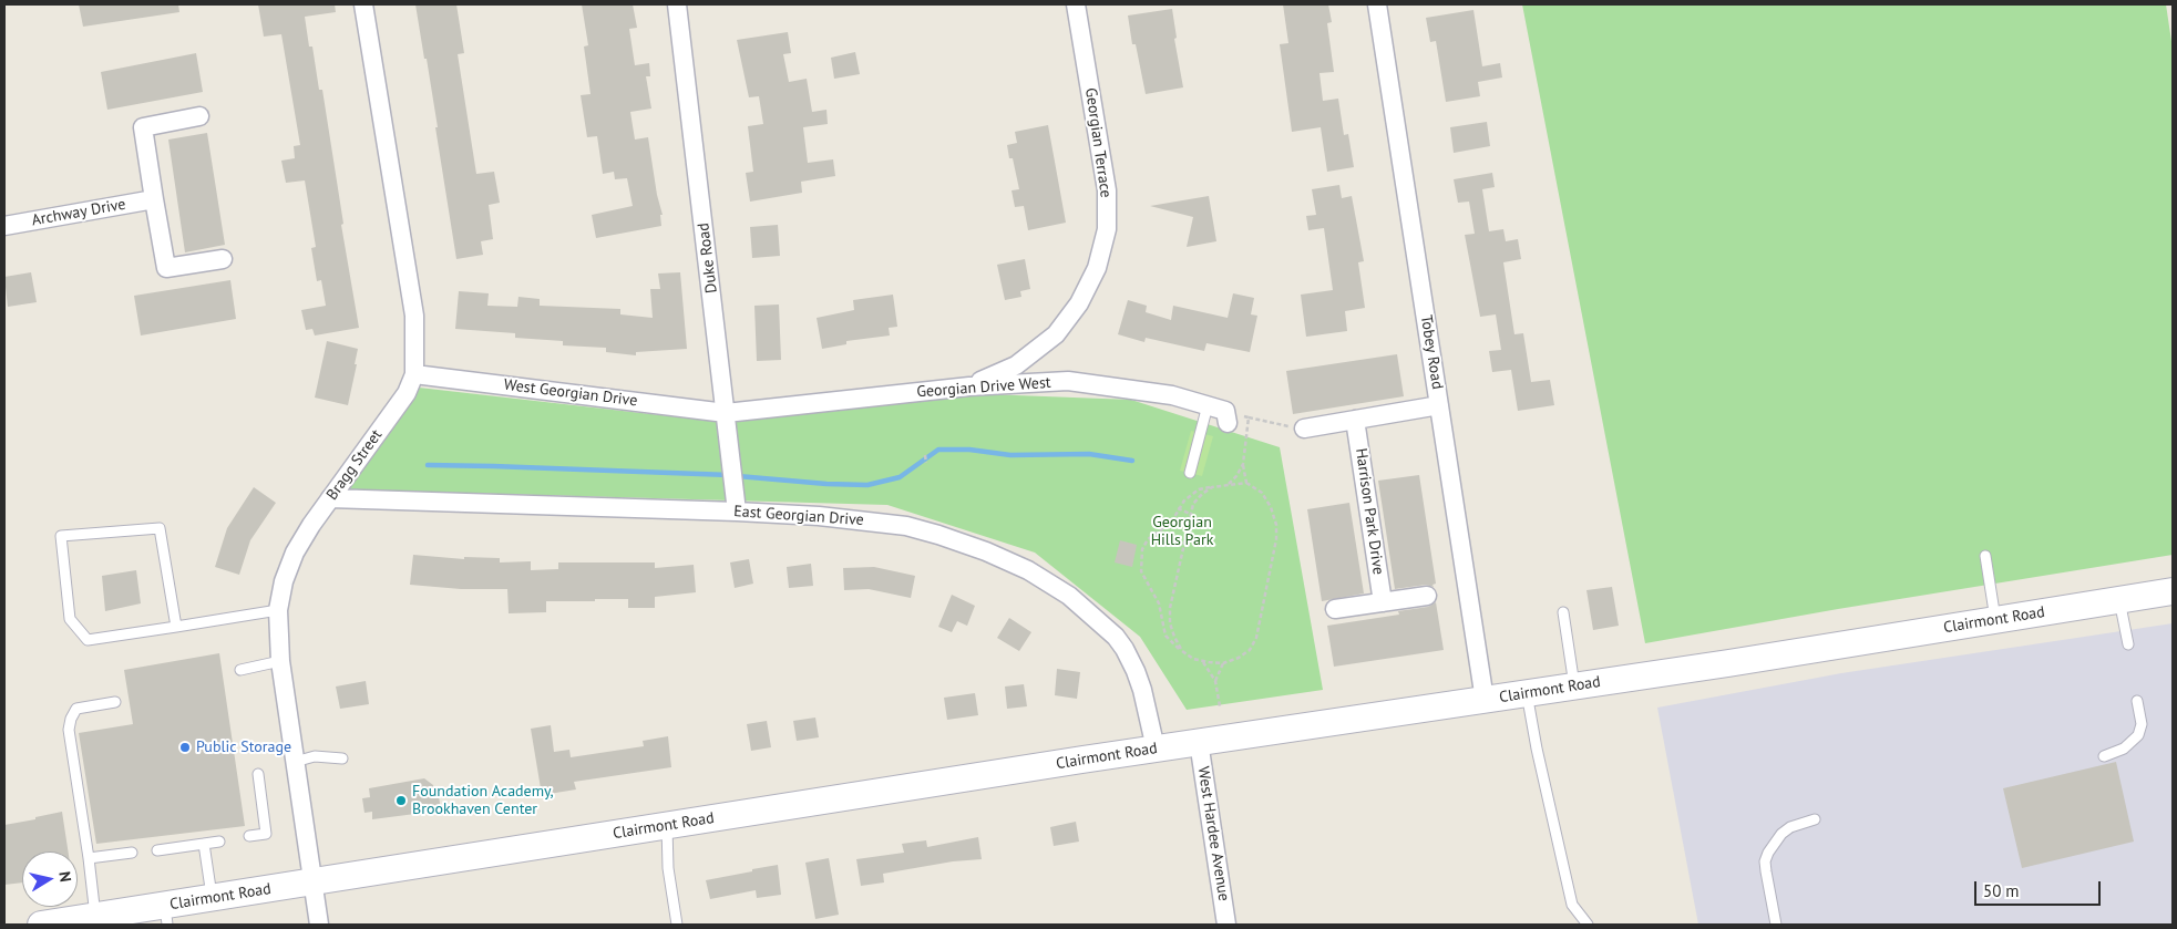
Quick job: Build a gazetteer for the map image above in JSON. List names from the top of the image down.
{
  "streets": {
    "main road": ["Clairmont Road"],
    "street": [
      "Georgian Terrace",
      "Archway Drive",
      "Duke Road",
      "Tobey Road",
      "Georgian Drive West",
      "West Georgian Drive",
      "Bragg Street",
      "Harrison Park Drive",
      "East Georgian Drive",
      "West Hardee Avenue"
    ]
  },
  "crossings": [
    ["Georgian Terrace", "Georgian Drive West"],
    ["Duke Road", "Georgian Drive West"],
    ["Duke Road", "West Georgian Drive"],
    ["Duke Road", "East Georgian Drive"],
    ["Tobey Road", "Clairmont Road"],
    ["Georgian Drive West", "West Georgian Drive"],
    ["West Georgian Drive", "Bragg Street"],
    ["Bragg Street", "East Georgian Drive"],
    ["Bragg Street", "Clairmont Road"],
    ["East Georgian Drive", "Clairmont Road"],
    ["Clairmont Road", "West Hardee Avenue"]
  ],
  "parks": ["Georgian Hills Park"],
  "places": ["Public Storage", "Foundation Academy, Brookhaven Center"],
  "scale_bar": "50 m",
  "north": "right"
}
